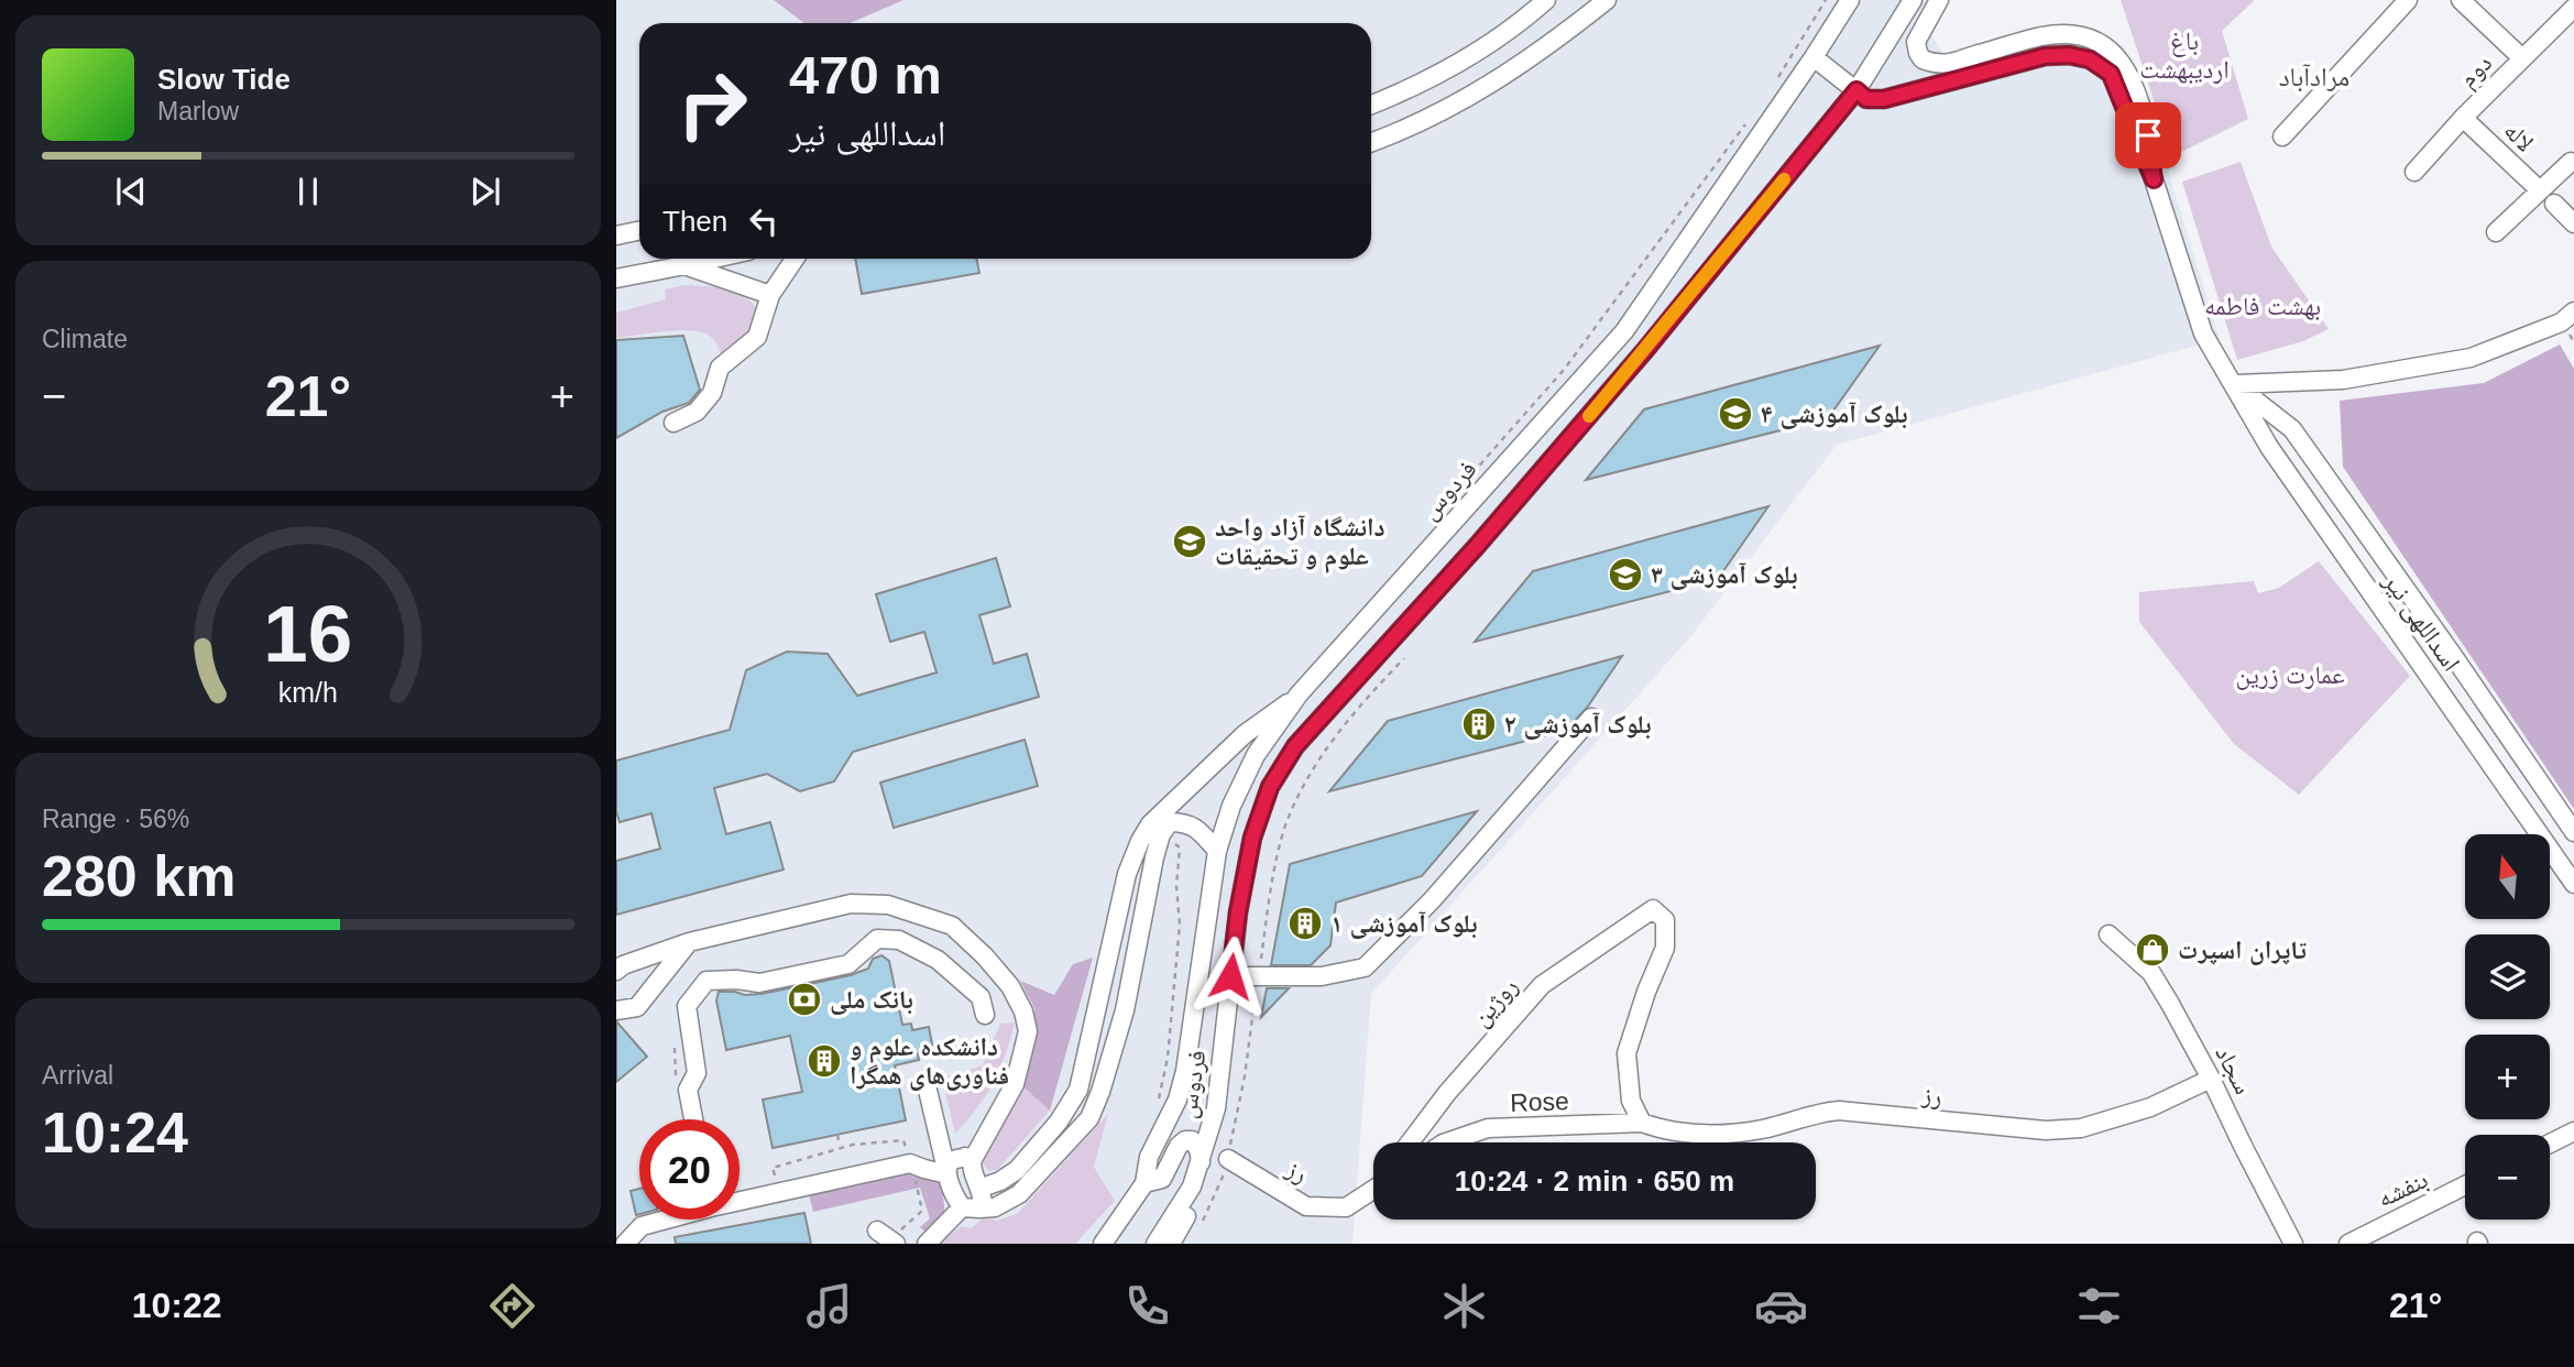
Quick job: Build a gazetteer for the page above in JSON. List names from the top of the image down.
{
  "streets": {
    "street": [
      "دوم",
      "لاله",
      "فردوس",
      "اسداللهی نیر",
      "روژین",
      "سجاد",
      "رز",
      "Rose",
      "بنفشه"
    ]
  },
  "crossings": [
    ["دوم", "لاله"],
    ["فردوس", "اسداللهی نیر"],
    ["روژین", "رز"],
    ["روژین", "Rose"],
    ["سجاد", "رز"],
    ["رز", "Rose"]
  ],
  "districts": ["مرادآباد"],
  "parks": ["باغ اردیبهشت", "بهشت فاطمه", "عمارت زرین"],
  "places": {
    "school or university": ["بلوک آموزشی ۴", "دانشگاه آزاد واحد علوم و تحقیقات", "بلوک آموزشی ۳"],
    "building": ["بلوک آموزشی ۲", "بلوک آموزشی ۱", "دانشکده علوم و فناوری‌های همگرا"],
    "shop": ["تاپران اسپرت"],
    "bank": ["بانک ملی"]
  },
  "north": "top",
  "page": {
    "turn": ["470 m", "اسداللهی نیر"],
    "song": ["Slow Tide", "Marlow"],
    "then": "Then",
    "tile": [
      "Climate",
      ["Range · 56%", "280 km"],
      ["Arrival", "10:24"]
    ],
    "heat": ["−", "21°", "+"],
    "map_buttons": ["+", "−"],
    "limit": "20",
    "trip": "10:24 · 2 min · 650 m",
    "tabs": ["10:22", "21°"],
    "gauge": ["16", "km/h"]
  }
}
